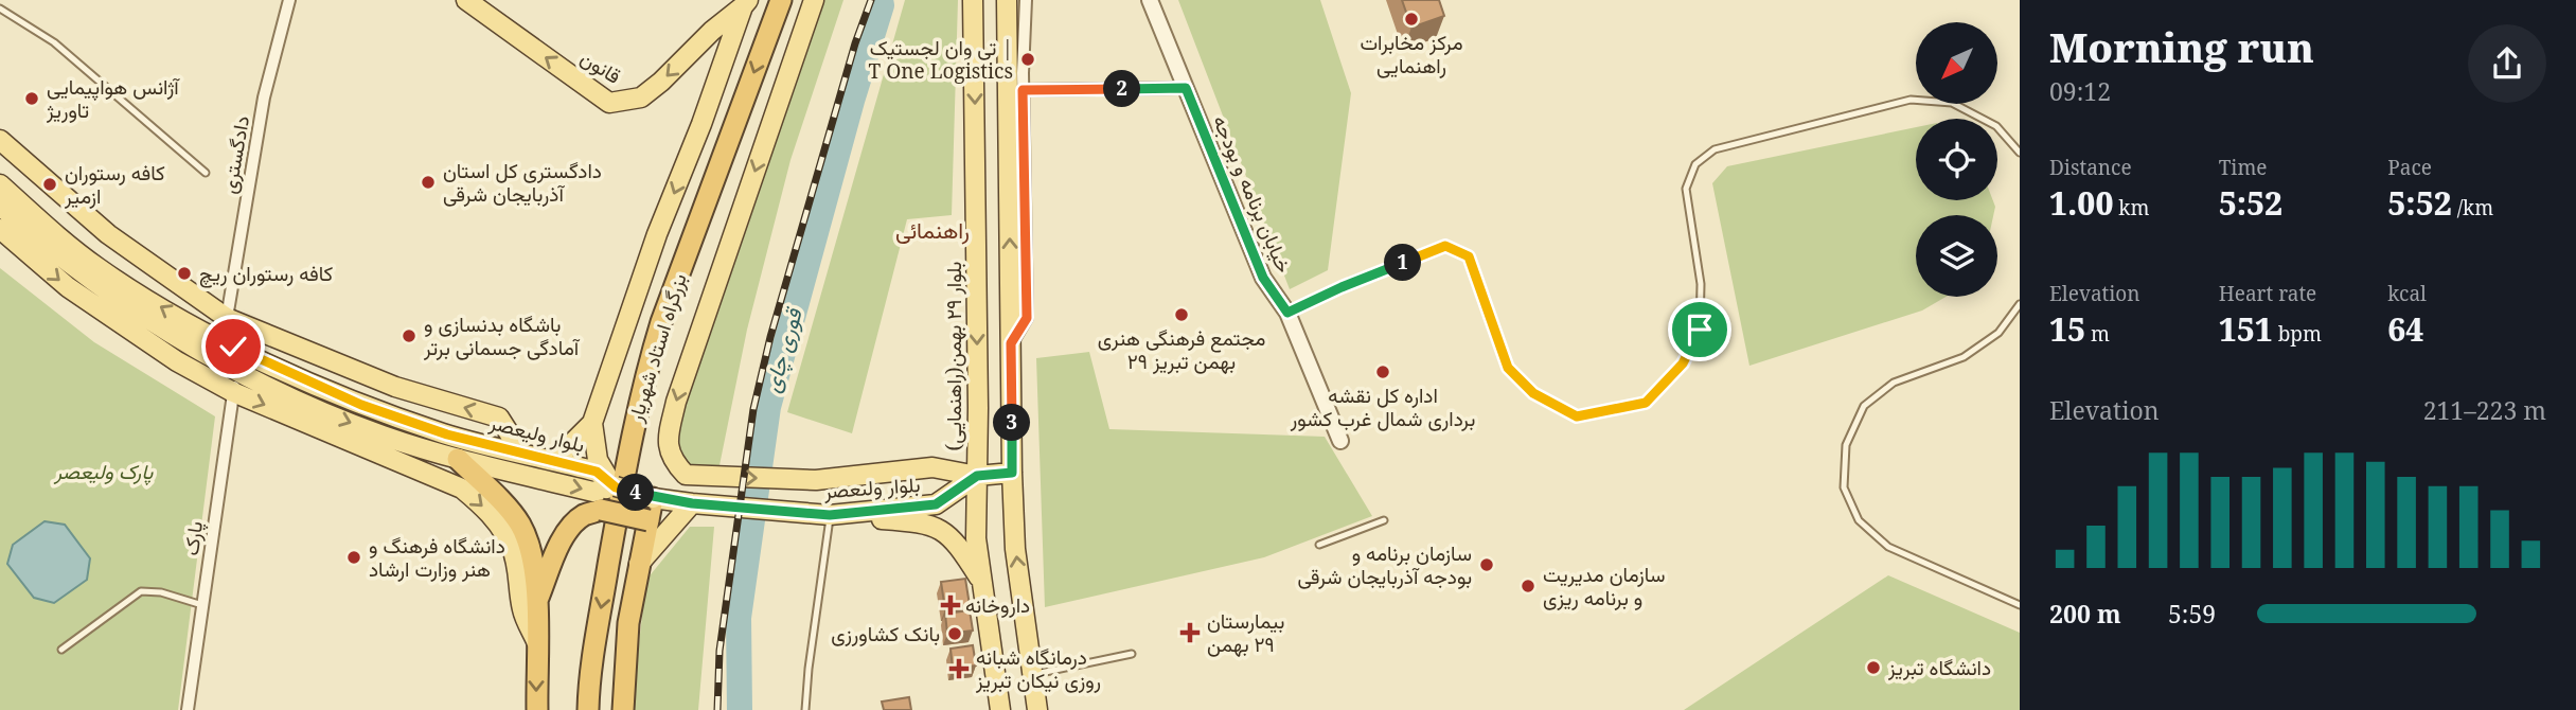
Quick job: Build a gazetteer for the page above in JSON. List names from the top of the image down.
{
  "streets": {
    "highway": ["بزرگراه استاد شهریار"],
    "main road": [
      "قانون",
      "بلوار ٢٩ بهمن(راهنمایی)",
      "بلوار ولیعصر",
      "بلوار ولىعصر"
    ],
    "street": ["دادگستری", "خیابان برنامه و بودجه", "پارک"]
  },
  "crossings": [
    ["بلوار ٢٩ بهمن(راهنمایی)", "بلوار ولىعصر"],
    ["بلوار ولیعصر", "بلوار ولىعصر"]
  ],
  "districts": ["راهنمائی"],
  "water": ["قوری چای"],
  "parks": ["پارک ولیعصر"],
  "places": {
    "other": [
      "مرکز مخابرات راهنمایی",
      "تی وان لجستیک | T One Logistics",
      "آژانس هواپیمایی تاوریژ",
      "دادگستری کل استان آذربایجان شرقی",
      "کافه رستوران ازمیر",
      "کافه رستوران ریچ",
      "مجتمع فرهنگی هنری ۲۹ بهمن تبریز",
      "باشگاه بدنسازی و آمادگی جسمانی برتر",
      "اداره کل نقشه برداری شمال غرب کشور",
      "دانشگاه فرهنگ و هنر وزارت ارشاد",
      "سازمان برنامه و بودجه آذربایجان شرقی",
      "سازمان مدیریت و برنامه ریزی",
      "بانک کشاورزی",
      "دانشگاه تبریز"
    ],
    "health": ["داروخانه", "بیمارستان ٢٩ بهمن", "درمانگاه شبانه روزی نیکان تبریز"]
  },
  "north": "bottom left",
  "page": {
    "heading": ["Morning run", "09:12"],
    "pins": [
      "2",
      "1",
      "3",
      "4"
    ],
    "stats": [
      ["Distance", "1.00 km"],
      ["Time", "5:52"],
      ["Pace", "5:52 /km"],
      ["Elevation", "15 m"],
      ["Heart rate", "151 bpm"],
      ["kcal", "64"]
    ],
    "chart": ["Elevation", "211–223 m"],
    "list": [
      {
        "name": "200 m",
        "note": "5:59"
      }
    ]
  }
}
